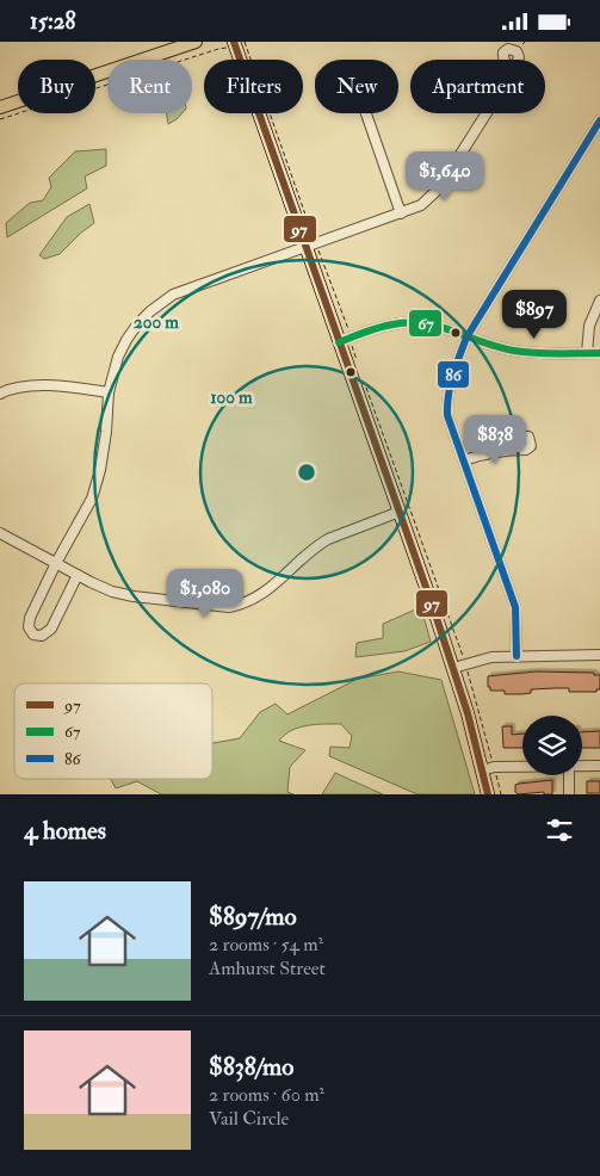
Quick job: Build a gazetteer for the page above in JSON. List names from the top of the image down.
{
  "lines": ["transit line 97", "transit line 86", "transit line 67"],
  "legend": ["97", "67", "86"],
  "page": {
    "status": "15:28",
    "chip": [
      "Buy",
      "Rent",
      "Filters",
      "New",
      "Apartment"
    ],
    "price": [
      "$1,640",
      "$897",
      "$838",
      "$1,080"
    ],
    "heading": "4 homes",
    "list": [
      {
        "name": "$897/mo",
        "note": "2 rooms · 54 m² · Amhurst Street"
      },
      {
        "name": "$838/mo",
        "note": "2 rooms · 60 m² · Vail Circle"
      }
    ]
  },
  "rings": ["200 m", "100 m"]
}
